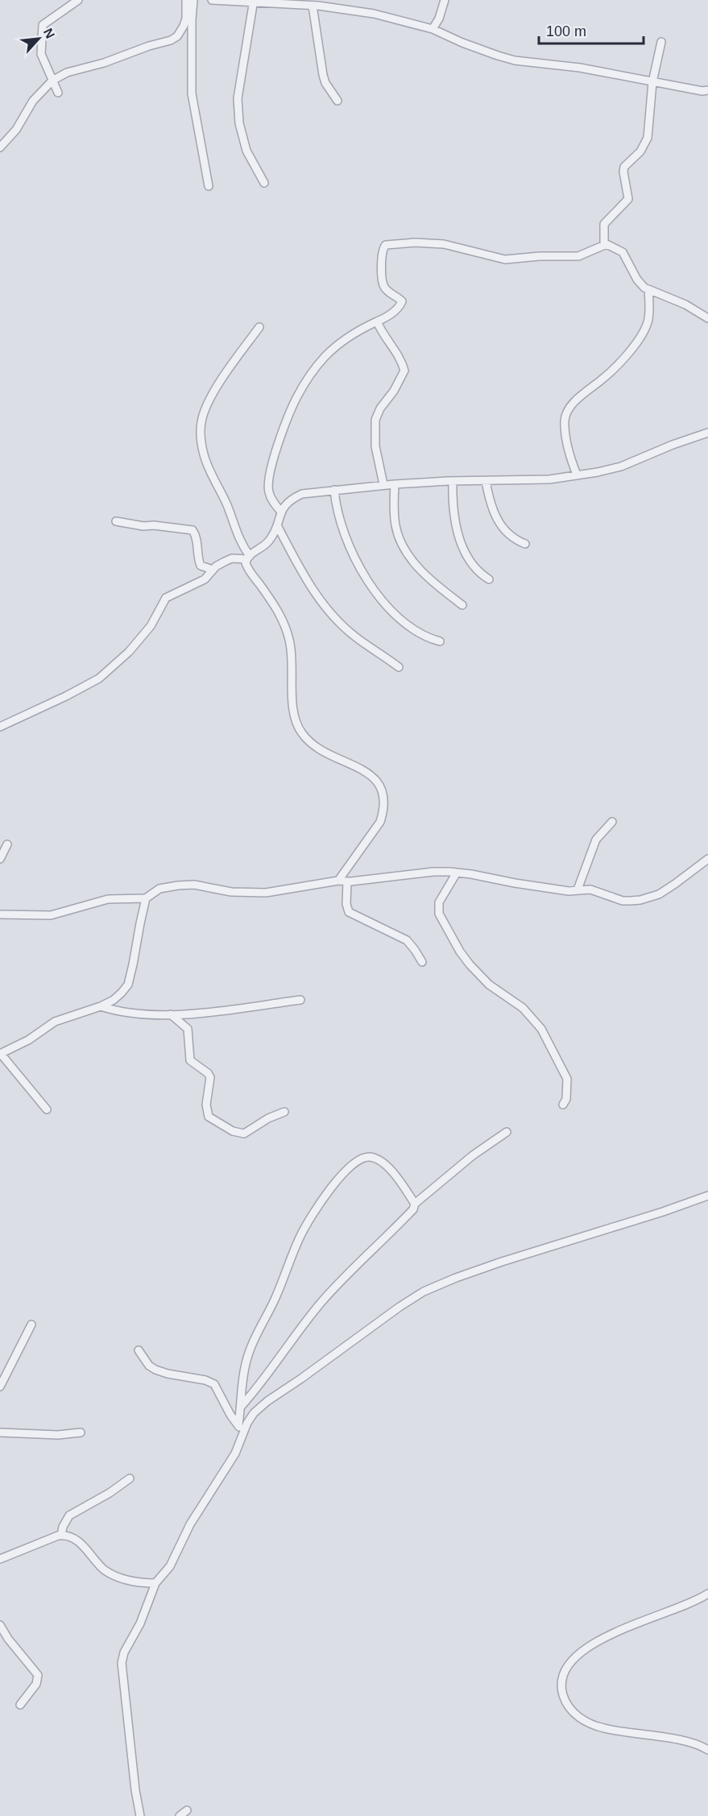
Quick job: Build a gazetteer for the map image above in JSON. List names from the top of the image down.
{
  "scale_bar": "100 m",
  "north": "top right"
}
